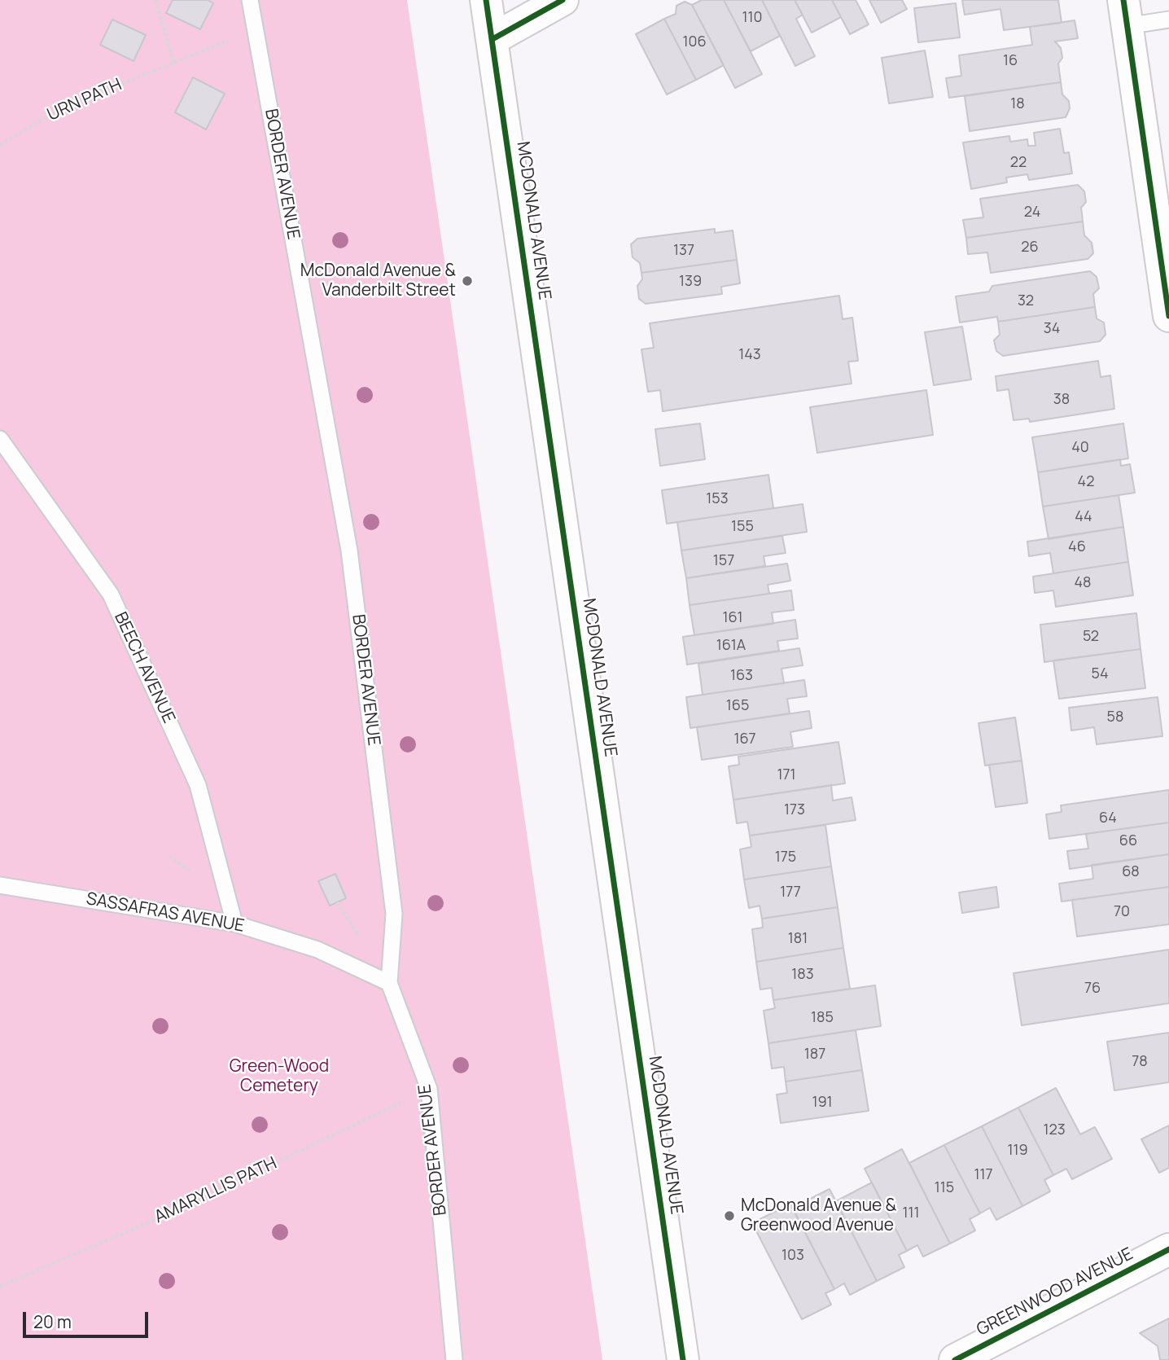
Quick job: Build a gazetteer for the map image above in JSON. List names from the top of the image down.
{
  "streets": {
    "main road": ["MCDONALD AVENUE", "GREENWOOD AVENUE"],
    "lane": ["BORDER AVENUE", "BEECH AVENUE", "SASSAFRAS AVENUE"],
    "path": ["URN PATH", "AMARYLLIS PATH"]
  },
  "crossings": [
    ["URN PATH", "BORDER AVENUE"],
    ["BORDER AVENUE", "SASSAFRAS AVENUE"],
    ["BORDER AVENUE", "AMARYLLIS PATH"],
    ["BEECH AVENUE", "SASSAFRAS AVENUE"]
  ],
  "parks": ["Green-Wood Cemetery"],
  "places": ["McDonald Avenue & Vanderbilt Street", "McDonald Avenue & Greenwood Avenue"],
  "house_numbers": [
    "110",
    "106",
    "16",
    "18",
    "22",
    "24",
    "26",
    "137",
    "139",
    "32",
    "34",
    "143",
    "38",
    "40",
    "42",
    "153",
    "44",
    "155",
    "46",
    "157",
    "48",
    "161",
    "52",
    "161A",
    "54",
    "163",
    "165",
    "58",
    "167",
    "171",
    "173",
    "64",
    "66",
    "175",
    "68",
    "177",
    "70",
    "181",
    "183",
    "76",
    "185",
    "187",
    "78",
    "191",
    "123",
    "119",
    "117",
    "115",
    "111",
    "103"
  ],
  "scale_bar": "20 m"
}
